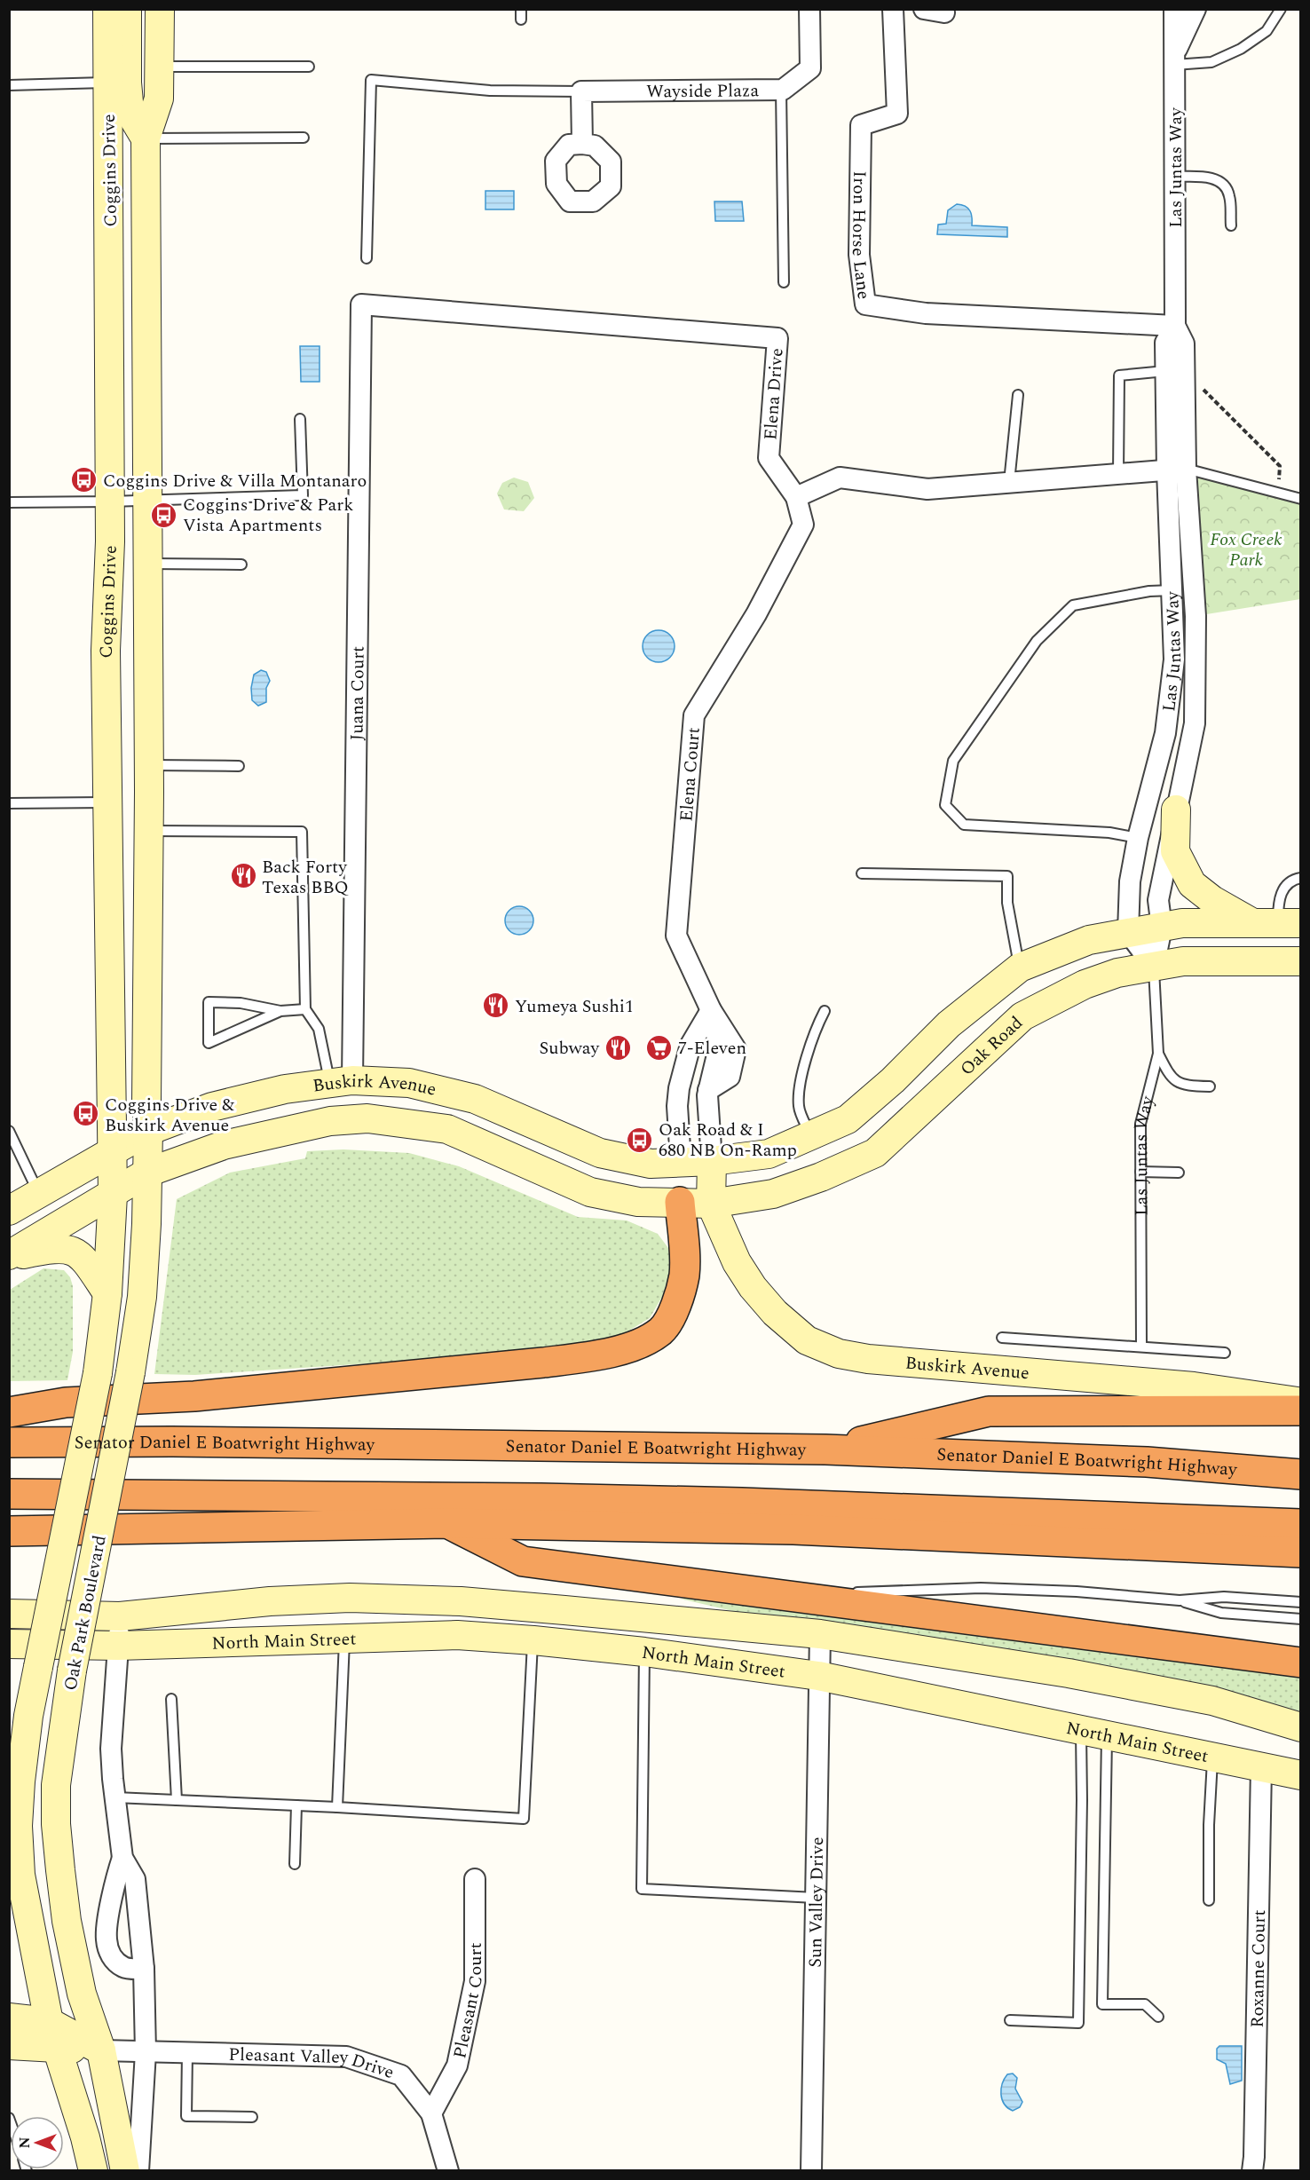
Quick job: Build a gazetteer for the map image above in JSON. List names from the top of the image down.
{
  "streets": {
    "highway": ["Senator Daniel E Boatwright Highway"],
    "main road": [
      "Coggins Drive",
      "Oak Road",
      "Buskirk Avenue",
      "Oak Park Boulevard",
      "North Main Street"
    ],
    "street": [
      "Wayside Plaza",
      "Las Juntas Way",
      "Iron Horse Lane",
      "Elena Drive",
      "Juana Court",
      "Elena Court",
      "Sun Valley Drive",
      "Roxanne Court",
      "Pleasant Court",
      "Pleasant Valley Drive"
    ]
  },
  "crossings": [
    ["Las Juntas Way", "Iron Horse Lane"],
    ["Las Juntas Way", "Oak Road"],
    ["Coggins Drive", "Buskirk Avenue"],
    ["Coggins Drive", "Oak Park Boulevard"],
    ["Elena Drive", "Juana Court"],
    ["Elena Drive", "Elena Court"],
    ["Juana Court", "Buskirk Avenue"],
    ["Elena Court", "Buskirk Avenue"],
    ["Oak Road", "Buskirk Avenue"],
    ["Buskirk Avenue", "Oak Park Boulevard"],
    ["Oak Park Boulevard", "North Main Street"],
    ["Oak Park Boulevard", "Pleasant Valley Drive"],
    ["North Main Street", "Sun Valley Drive"],
    ["North Main Street", "Roxanne Court"],
    ["Pleasant Court", "Pleasant Valley Drive"]
  ],
  "parks": ["Fox Creek Park"],
  "places": {
    "bus stop": [
      "Coggins Drive & Villa Montanaro",
      "Coggins Drive & Park Vista Apartments",
      "Coggins Drive & Buskirk Avenue",
      "Oak Road & I 680 NB On-Ramp"
    ],
    "restaurant": ["Back Forty Texas BBQ", "Yumeya Sushi1", "Subway"],
    "supermarket": ["7-Eleven"]
  },
  "north": "left"
}
